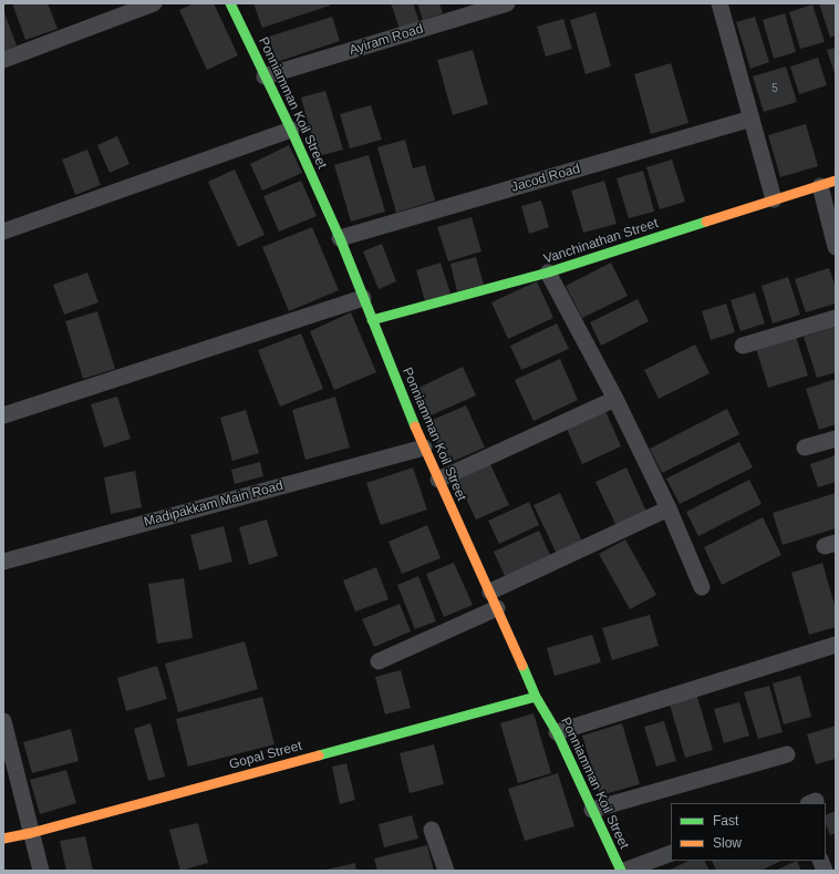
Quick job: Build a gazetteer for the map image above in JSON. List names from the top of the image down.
{
  "streets": {
    "street": [
      "Ayiram Road",
      "Ponniamman Koil Street",
      "Jacod Road",
      "Vanchinathan Street",
      "Madipakkam Main Road",
      "Gopal Street"
    ]
  },
  "crossings": [
    ["Ayiram Road", "Ponniamman Koil Street"],
    ["Ponniamman Koil Street", "Jacod Road"],
    ["Ponniamman Koil Street", "Vanchinathan Street"],
    ["Ponniamman Koil Street", "Madipakkam Main Road"],
    ["Ponniamman Koil Street", "Gopal Street"]
  ],
  "house_numbers": ["5"],
  "legend": ["Fast", "Slow"]
}
